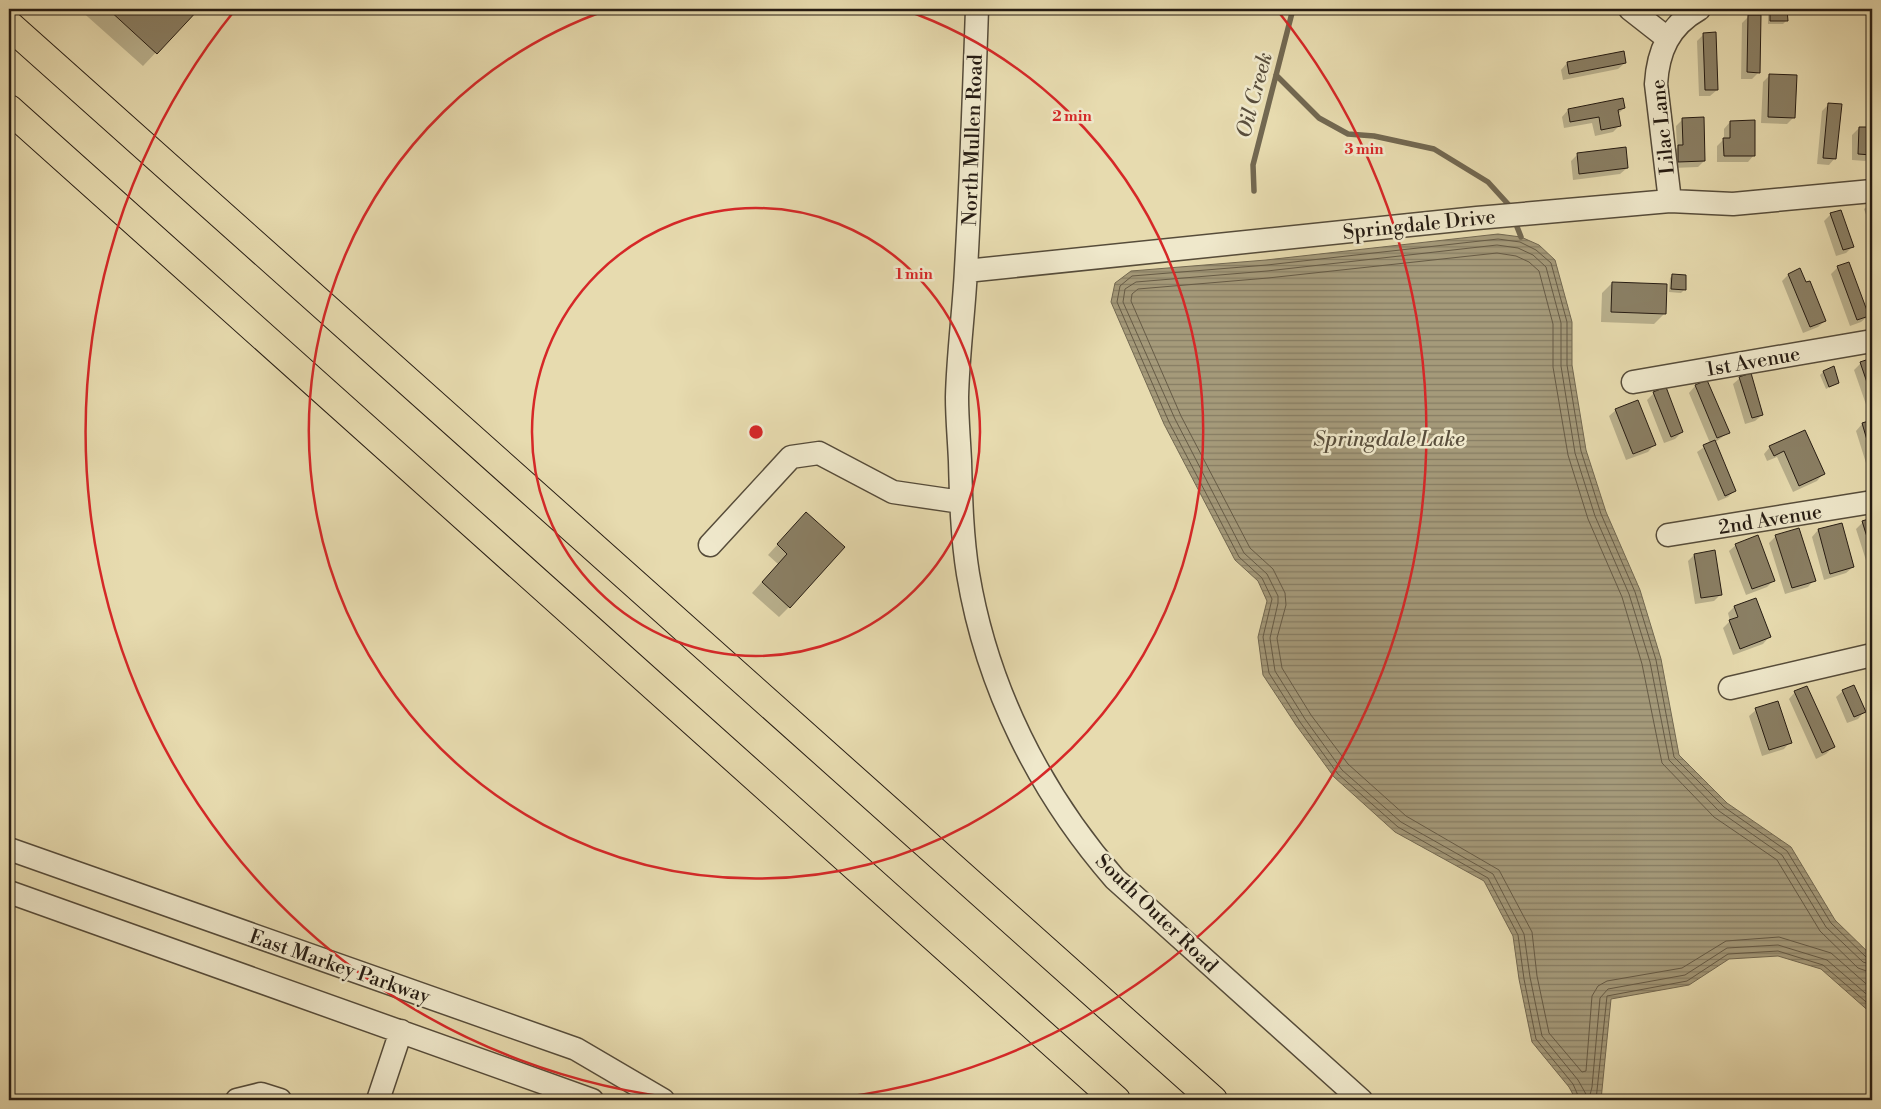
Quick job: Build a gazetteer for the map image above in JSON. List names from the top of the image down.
{
  "streets": {
    "street": [
      "Lilac Lane",
      "North Mullen Road",
      "Springdale Drive",
      "1st Avenue",
      "2nd Avenue",
      "South Outer Road",
      "East Markey Parkway"
    ]
  },
  "crossings": [
    ["Lilac Lane", "Springdale Drive"],
    ["North Mullen Road", "Springdale Drive"],
    ["North Mullen Road", "South Outer Road"]
  ],
  "water": ["Oil Creek", "Springdale Lake"],
  "rings": ["2 min", "3 min", "1 min"]
}
